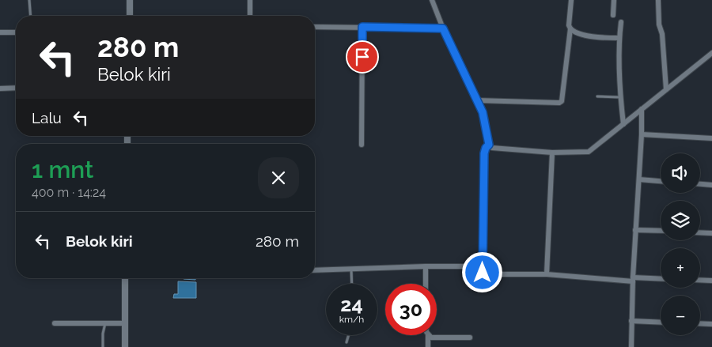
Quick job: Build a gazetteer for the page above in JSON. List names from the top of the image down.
{
  "page": {
    "turn": ["280 m", "Belok kiri"],
    "then": "Lalu",
    "heading": ["1 mnt", "400 m · 14:24"],
    "map_buttons": ["+", "−"],
    "list": [
      {
        "name": "Belok kiri",
        "value": "280 m"
      }
    ],
    "speed": "24 km/h",
    "limit": "30"
  }
}
